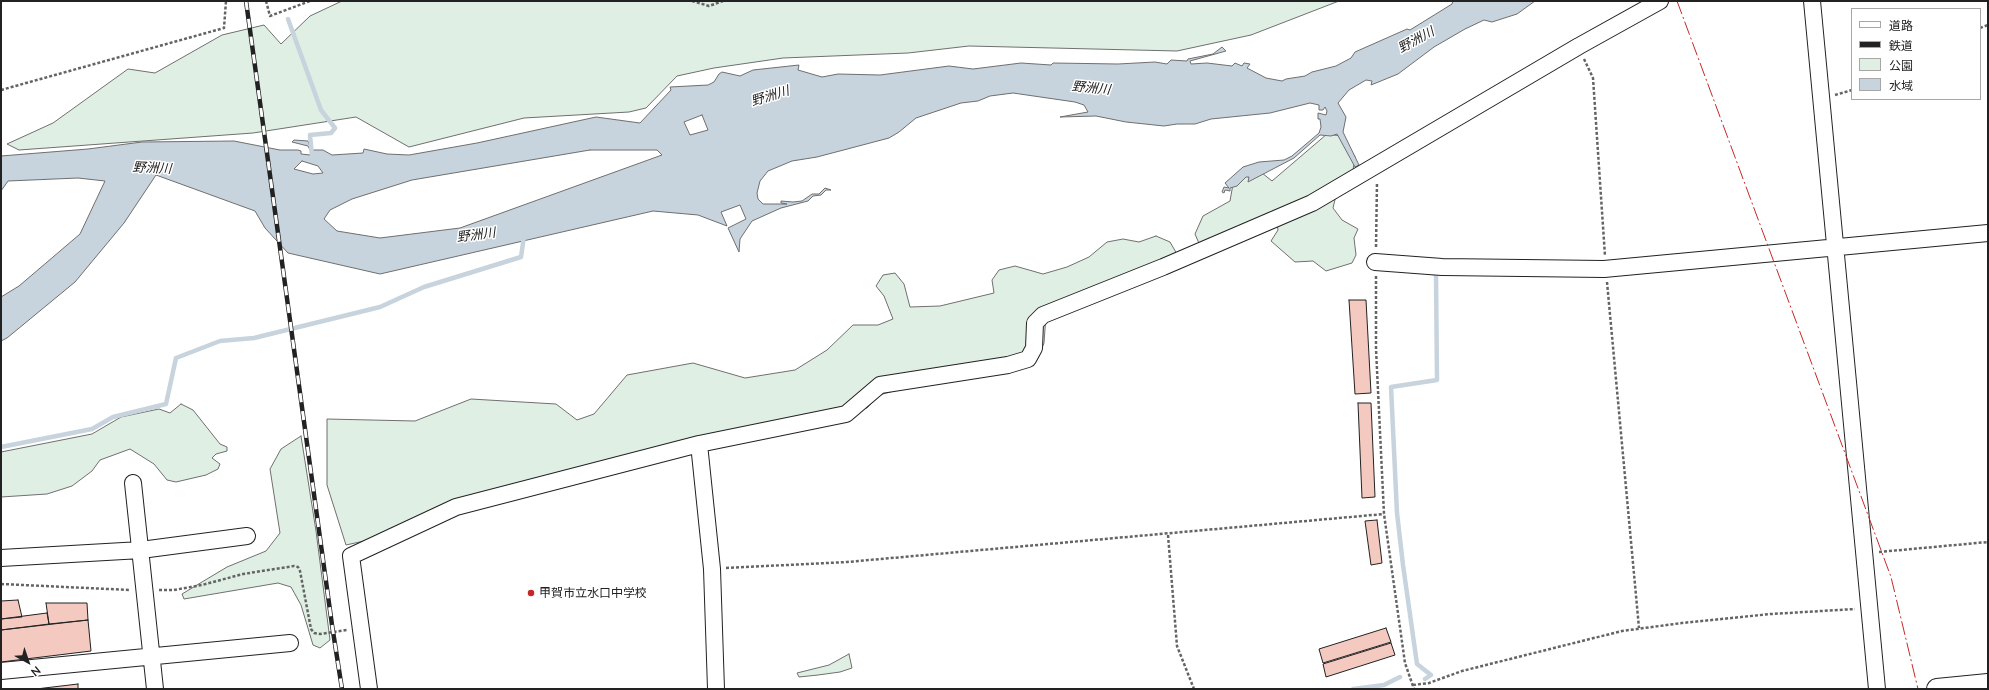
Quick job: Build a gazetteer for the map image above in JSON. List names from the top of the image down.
{
  "water": ["野洲川"],
  "places": ["甲賀市立水口中学校"],
  "legend": [
    "道路",
    "鉄道",
    "公園",
    "水域"
  ],
  "north": "bottom right"
}
